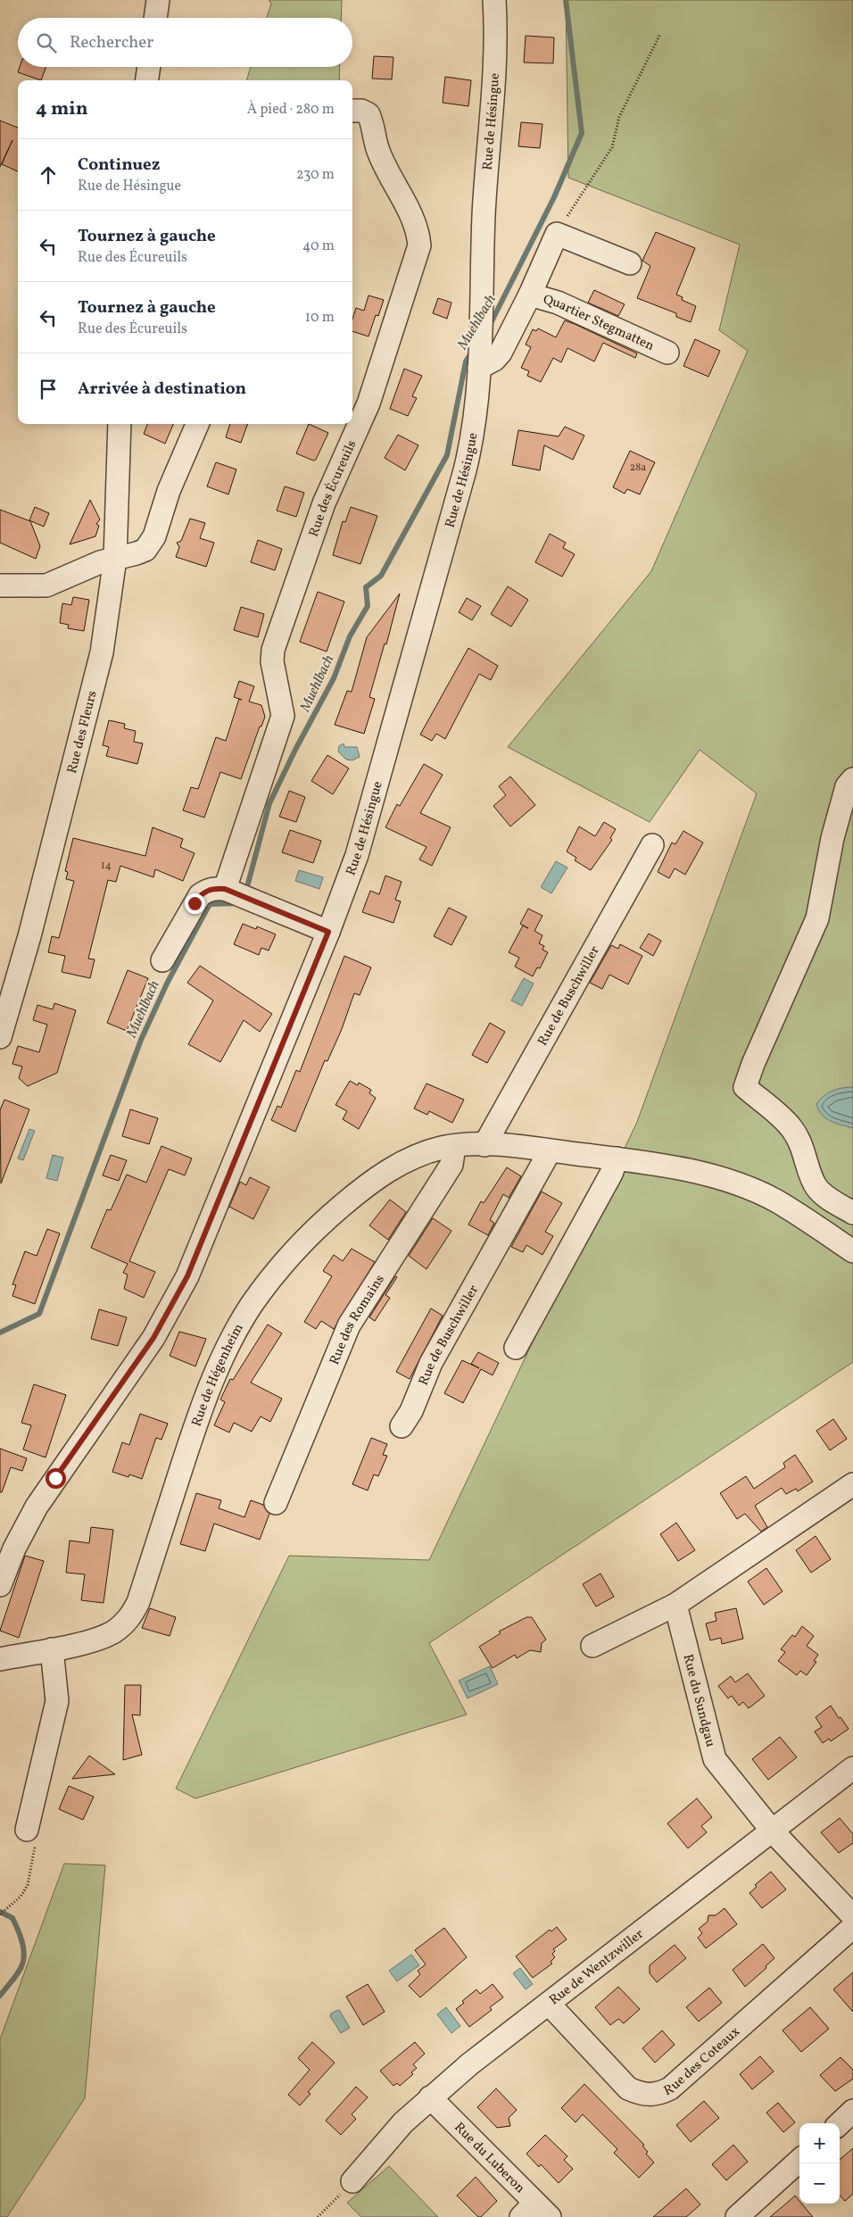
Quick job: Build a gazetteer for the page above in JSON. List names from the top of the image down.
{
  "streets": {
    "street": [
      "Rue de Hésingue",
      "Quartier Stegmatten",
      "Rue des Écureuils",
      "Rue des Fleurs",
      "Rue de Buschwiller",
      "Rue des Romains",
      "Rue de Hégenheim",
      "Rue du Sundgau",
      "Rue de Wentzwiller",
      "Rue des Coteaux",
      "Rue du Luberon"
    ]
  },
  "crossings": [
    ["Rue de Hésingue", "Quartier Stegmatten"],
    ["Rue de Buschwiller", "Rue de Hégenheim"],
    ["Rue des Romains", "Rue de Hégenheim"],
    ["Rue du Sundgau", "Rue de Wentzwiller"],
    ["Rue de Wentzwiller", "Rue des Coteaux"],
    ["Rue de Wentzwiller", "Rue du Luberon"]
  ],
  "water": ["Muehlbach"],
  "house_numbers": ["28a", "14"],
  "page": {
    "search": "Rechercher",
    "heading": ["4 min", "À pied · 280 m"],
    "list": [
      ["Continuez", "Rue de Hésingue", "230 m"],
      ["Tournez à gauche", "Rue des Écureuils", "40 m"],
      ["Tournez à gauche", "Rue des Écureuils", "10 m"],
      "Arrivée à destination"
    ],
    "map_buttons": ["+", "−"]
  }
}
